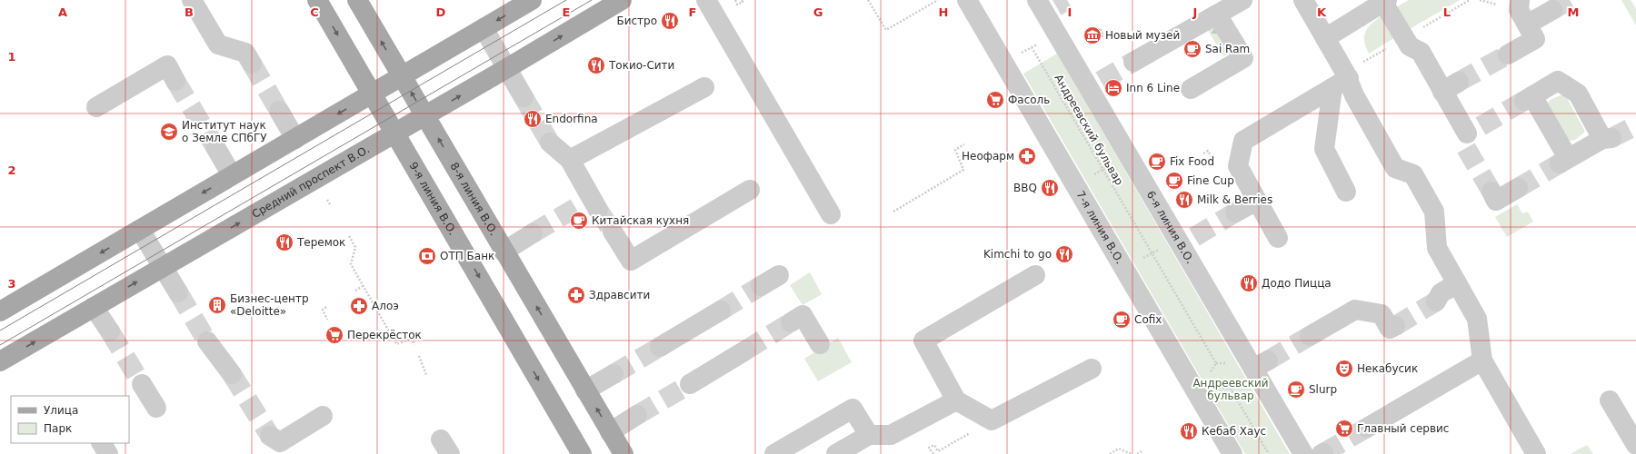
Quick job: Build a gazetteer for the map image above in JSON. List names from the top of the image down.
{
  "streets": {
    "main road": ["Средний проспект В.О.", "9-я линия В.О.", "8-я линия В.О."],
    "street": ["7-я линия В.О.", "6-я линия В.О."],
    "path": ["Андреевский бульвар"]
  },
  "crossings": [
    ["Средний проспект В.О.", "9-я линия В.О."],
    ["Средний проспект В.О.", "8-я линия В.О."]
  ],
  "one_way": ["9-я линия В.О.", "8-я линия В.О."],
  "parks": ["Андреевский бульвар"],
  "places": {
    "restaurant": [
      "Бистро",
      "Токио-Сити",
      "Endorfina",
      "BBQ",
      "Milk & Berries",
      "Теремок",
      "Kimchi to go",
      "Додо Пицца",
      "Кебаб Хаус"
    ],
    "museum": ["Новый музей"],
    "cafe": [
      "Sai Ram",
      "Fix Food",
      "Fine Cup",
      "Китайская кухня",
      "Cofix",
      "Slurp"
    ],
    "hotel": ["Inn 6 Line"],
    "supermarket": ["Фасоль", "Перекрёсток", "Главный сервис"],
    "school or university": ["Институт наук о Земле СПбГУ"],
    "pharmacy": ["Неофарм", "Здравсити", "Алоэ"],
    "bank": ["ОТП Банк"],
    "building": ["Бизнес-центр «Deloitte»"],
    "theatre": ["Некабусик"]
  },
  "legend": ["Улица", "Парк"],
  "grid": {
    "columns": [
      "A",
      "B",
      "C",
      "D",
      "E",
      "F",
      "G",
      "H",
      "I",
      "J",
      "K",
      "L",
      "M"
    ],
    "rows": ["1", "2", "3"]
  }
}
